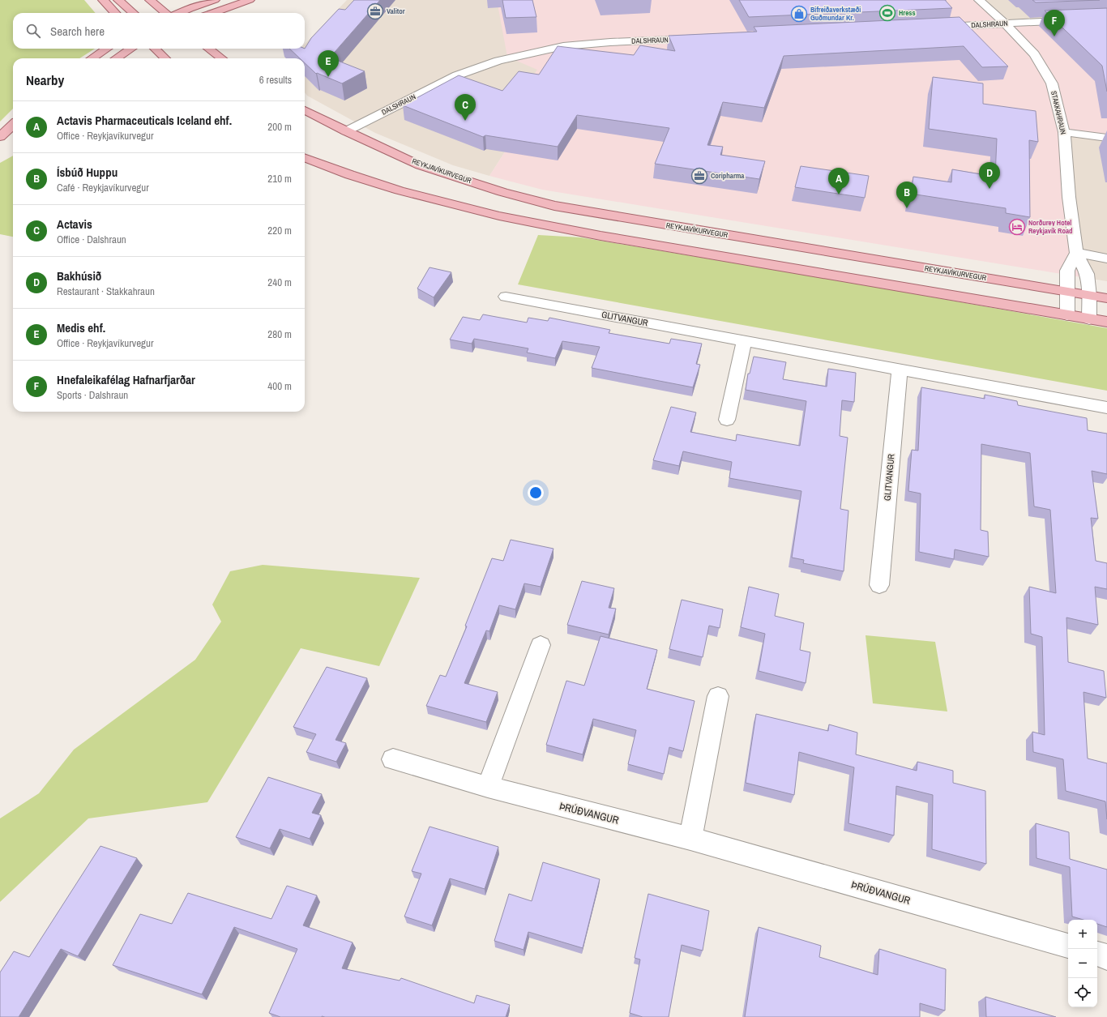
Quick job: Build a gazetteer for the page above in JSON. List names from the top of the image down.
{
  "streets": {
    "main road": ["REYKJAVÍKURVEGUR"],
    "street": [
      "DALSHRAUN",
      "STAKKAHRAUN",
      "GLITVANGUR",
      "ÞRÚÐVANGUR"
    ]
  },
  "crossings": [
    ["DALSHRAUN", "STAKKAHRAUN"],
    ["DALSHRAUN", "REYKJAVÍKURVEGUR"],
    ["STAKKAHRAUN", "REYKJAVÍKURVEGUR"]
  ],
  "places": {
    "office": ["Valitor", "Coripharma"],
    "sports": ["Hress"],
    "shop": ["Bifreiðaverkstæði Guðmundar Kr."],
    "hotel": ["Norðurey Hotel Reykjavík Road"]
  },
  "page": {
    "pins": [
      "F",
      "E",
      "C",
      "D",
      "A",
      "B"
    ],
    "search": "Search here",
    "heading": ["Nearby", "6 results"],
    "list": [
      {
        "mark": "A",
        "name": "Actavis Pharmaceuticals Iceland ehf.",
        "note": "Office · Reykjavíkurvegur",
        "value": "200 m"
      },
      {
        "mark": "B",
        "name": "Ísbúð Huppu",
        "note": "Café · Reykjavíkurvegur",
        "value": "210 m"
      },
      {
        "mark": "C",
        "name": "Actavis",
        "note": "Office · Dalshraun",
        "value": "220 m"
      },
      {
        "mark": "D",
        "name": "Bakhúsið",
        "note": "Restaurant · Stakkahraun",
        "value": "240 m"
      },
      {
        "mark": "E",
        "name": "Medis ehf.",
        "note": "Office · Reykjavíkurvegur",
        "value": "280 m"
      },
      {
        "mark": "F",
        "name": "Hnefaleikafélag Hafnarfjarðar",
        "note": "Sports · Dalshraun",
        "value": "400 m"
      }
    ],
    "map_buttons": ["+", "−"]
  }
}
